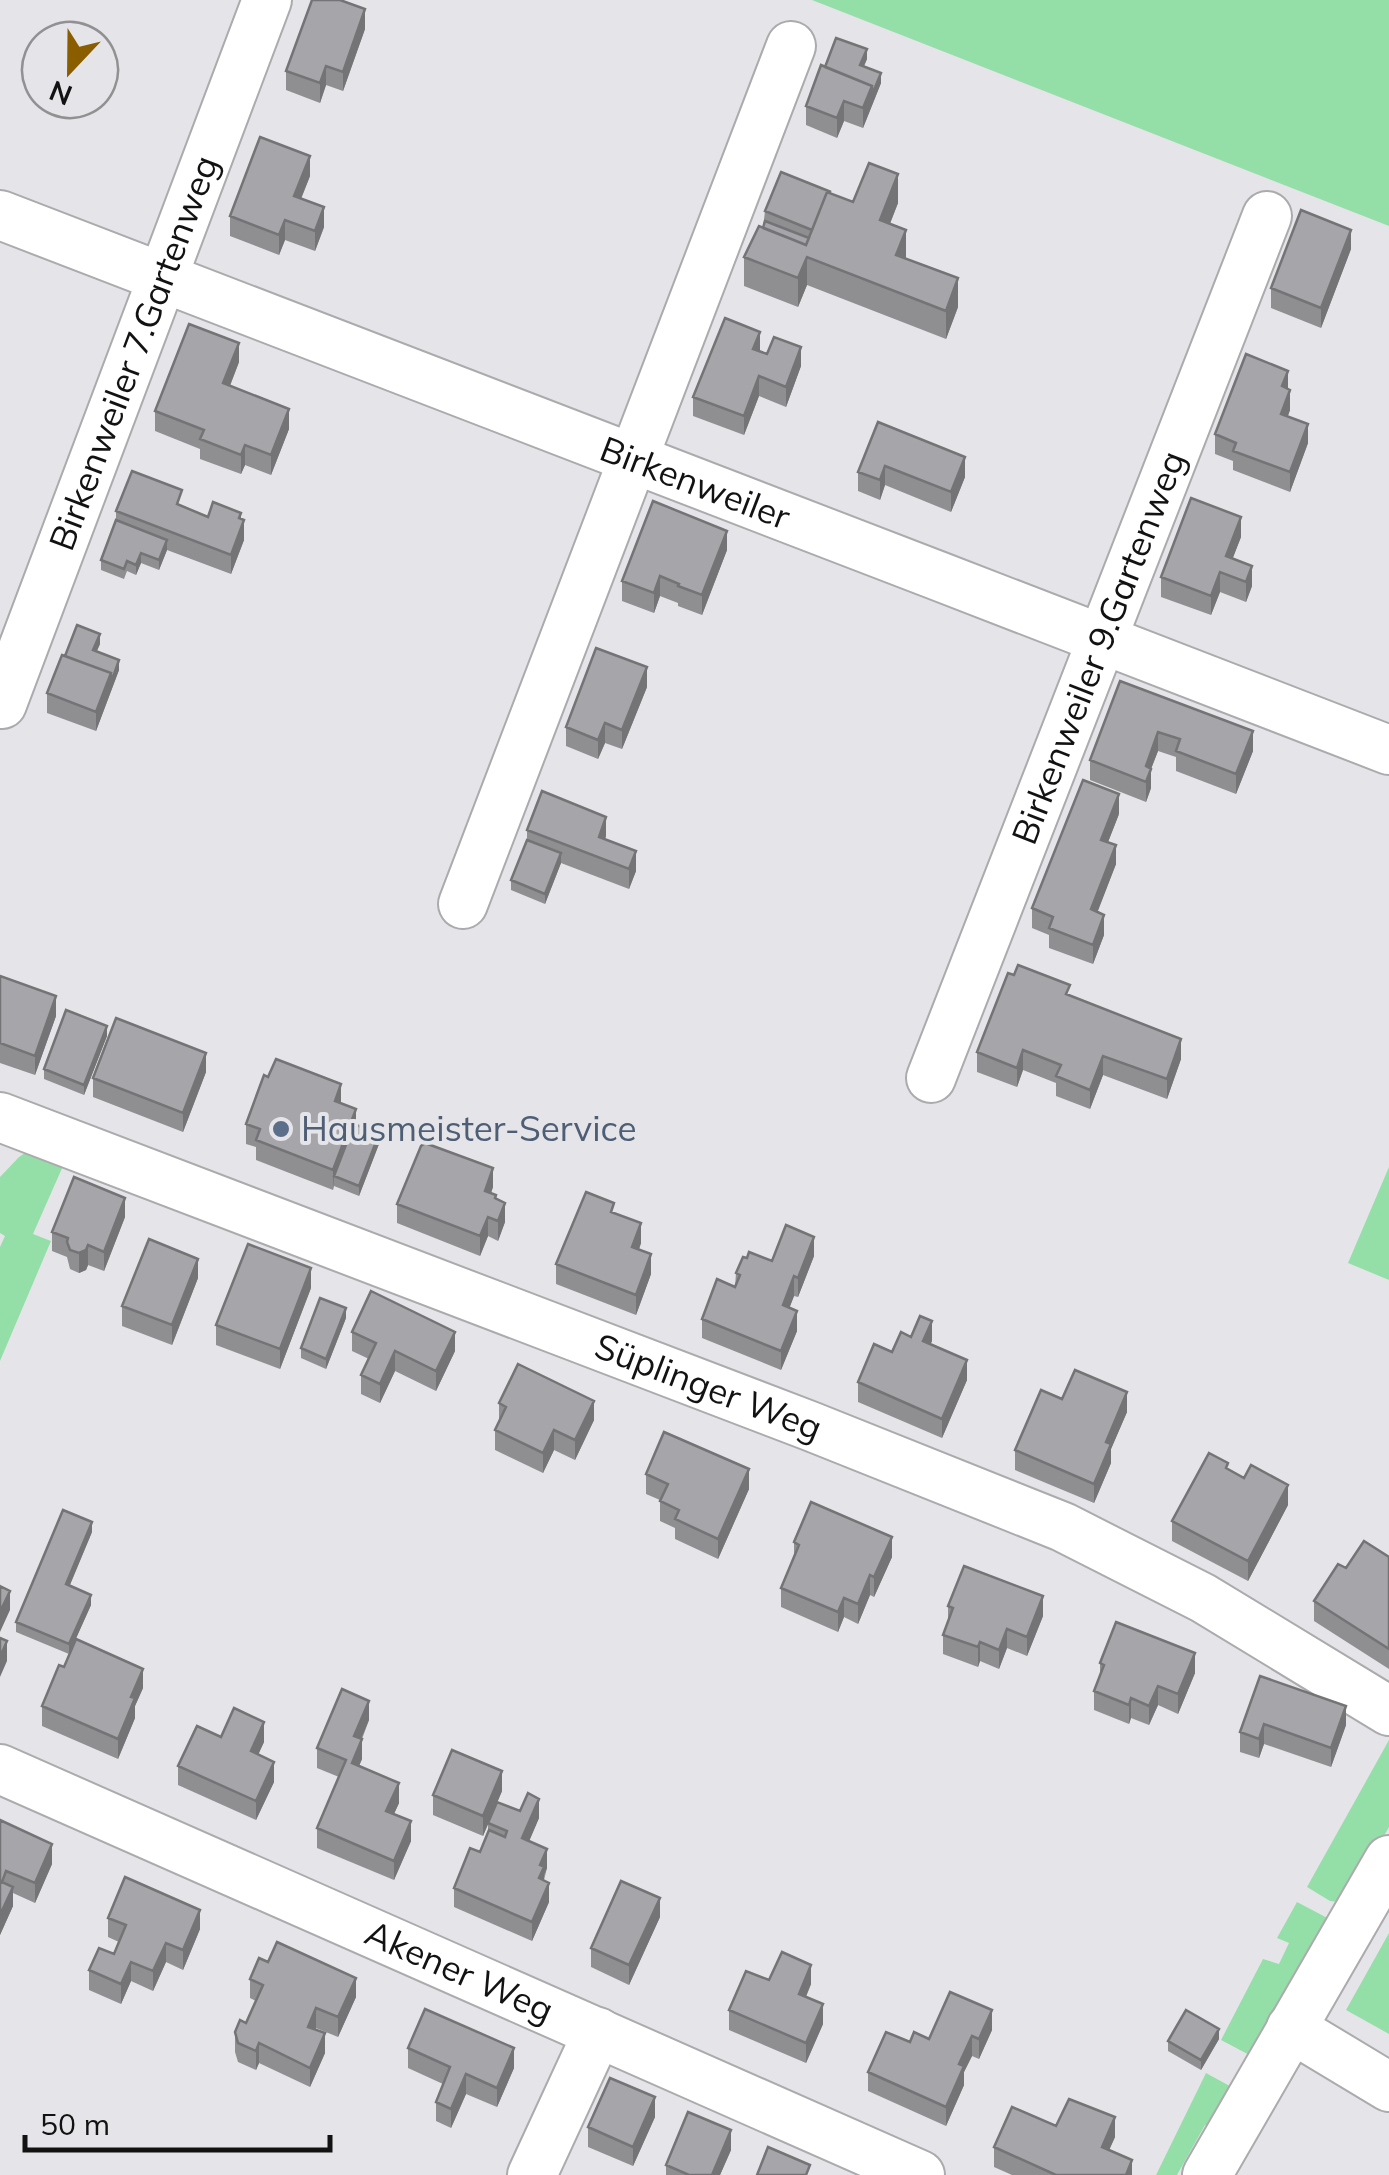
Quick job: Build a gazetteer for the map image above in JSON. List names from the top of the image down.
{
  "streets": {
    "street": [
      "Birkenweiler 7.Gartenweg",
      "Birkenweiler",
      "Birkenweiler 9.Gartenweg",
      "Süplinger Weg",
      "Akener Weg"
    ]
  },
  "crossings": [
    ["Birkenweiler 7.Gartenweg", "Birkenweiler"],
    ["Birkenweiler", "Birkenweiler 9.Gartenweg"]
  ],
  "places": ["Hausmeister-Service"],
  "scale_bar": "50 m",
  "north": "bottom"
}
